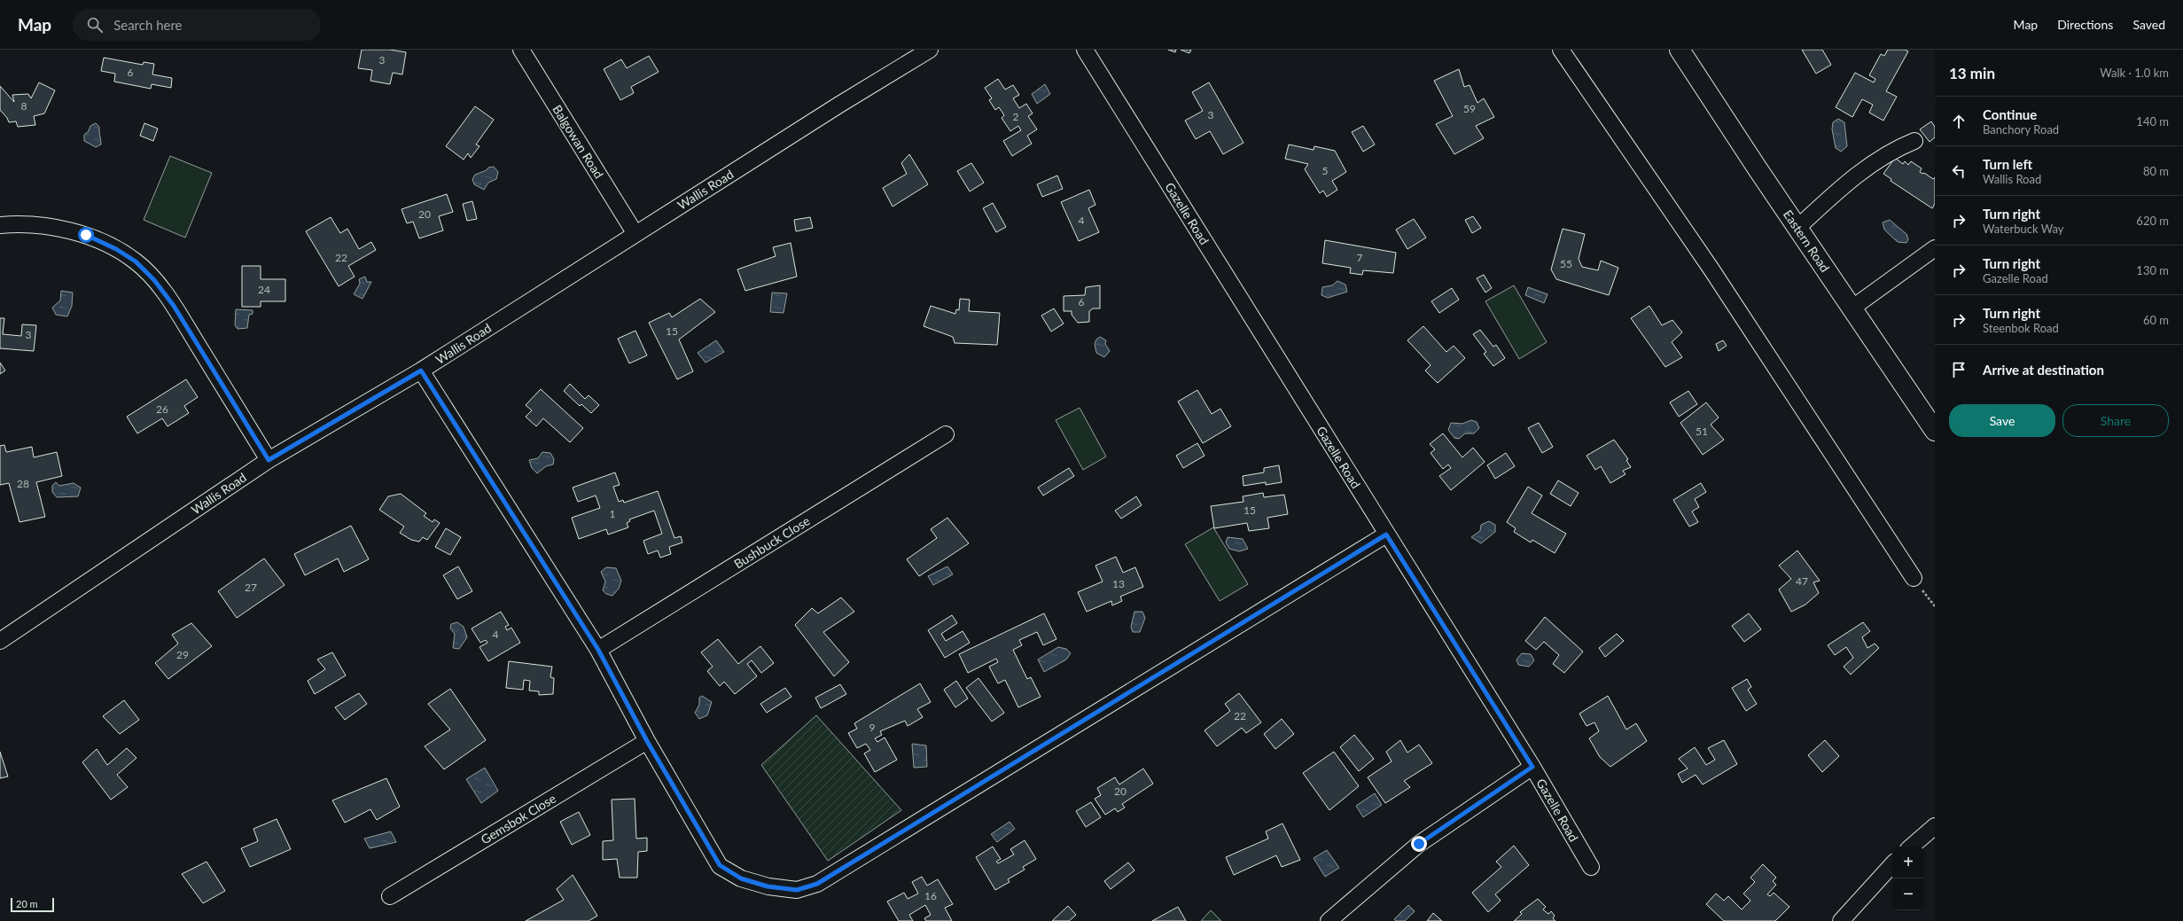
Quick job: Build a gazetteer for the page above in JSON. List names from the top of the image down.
{
  "streets": {
    "main road": ["Eastern Road"],
    "street": [
      "Balgowan Road",
      "Wallis Road",
      "Gazelle Road",
      "Bushbuck Close",
      "Gemsbok Close"
    ]
  },
  "crossings": [
    ["Balgowan Road", "Wallis Road"]
  ],
  "house_numbers": [
    "3",
    "6",
    "8",
    "59",
    "3",
    "2",
    "5",
    "20",
    "4",
    "22",
    "7",
    "55",
    "24",
    "6",
    "15",
    "3",
    "26",
    "51",
    "28",
    "15",
    "1",
    "47",
    "13",
    "27",
    "4",
    "29",
    "22",
    "9",
    "20",
    "16"
  ],
  "scale_bar": "20 m",
  "page": {
    "header": "Map",
    "search": "Search here",
    "nav": ["Map", "Directions", "Saved"],
    "heading": ["13 min", "Walk · 1.0 km"],
    "list": [
      ["Continue", "Banchory Road", "140 m"],
      ["Turn left", "Wallis Road", "80 m"],
      ["Turn right", "Waterbuck Way", "620 m"],
      ["Turn right", "Gazelle Road", "130 m"],
      ["Turn right", "Steenbok Road", "60 m"],
      "Arrive at destination"
    ],
    "buttons": ["Save", "Share"],
    "map_buttons": ["+", "−"],
    "scale": "20 m"
  }
}
